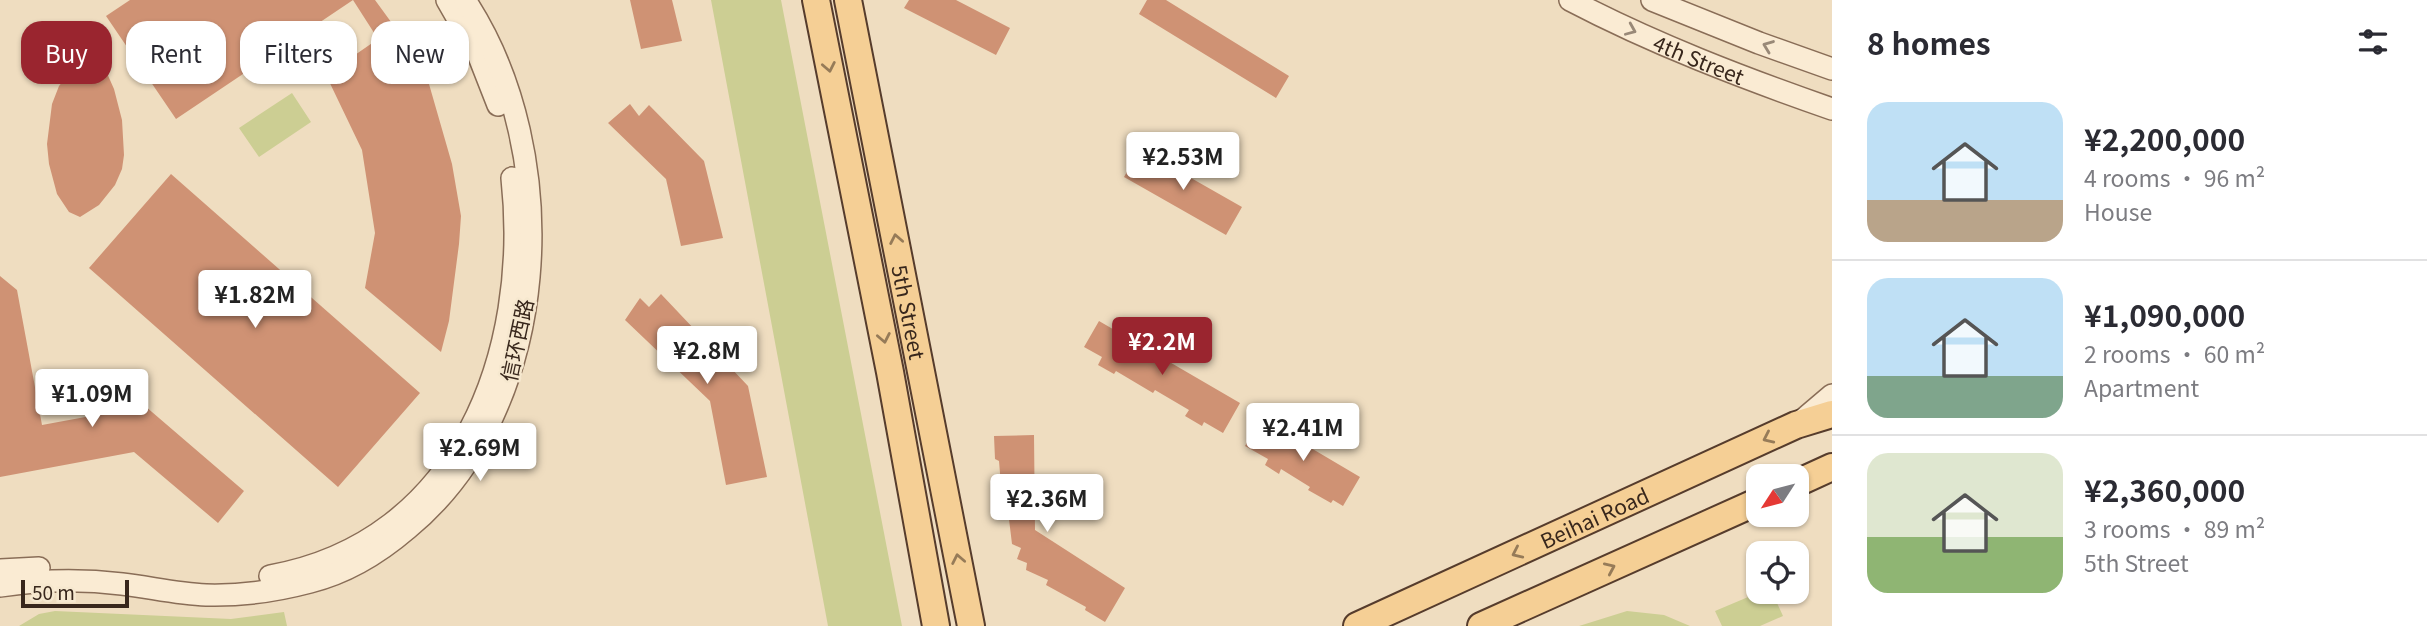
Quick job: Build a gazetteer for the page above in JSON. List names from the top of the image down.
{
  "streets": {
    "main road": ["5th Street", "Beihai Road"],
    "street": ["4th Street", "信环西路"]
  },
  "scale_bar": "50 m",
  "north": "bottom left",
  "page": {
    "heading": "8 homes",
    "chip": [
      "Buy",
      "Rent",
      "Filters",
      "New"
    ],
    "list": [
      {
        "name": "¥2,200,000",
        "note": "4 rooms · 96 m² · House"
      },
      {
        "name": "¥1,090,000",
        "note": "2 rooms · 60 m² · Apartment"
      },
      {
        "name": "¥2,360,000",
        "note": "3 rooms · 89 m² · 5th Street"
      }
    ],
    "price": [
      "¥2.53M",
      "¥1.82M",
      "¥2.2M",
      "¥2.8M",
      "¥1.09M",
      "¥2.41M",
      "¥2.69M",
      "¥2.36M"
    ],
    "scale": "50 m"
  }
}
